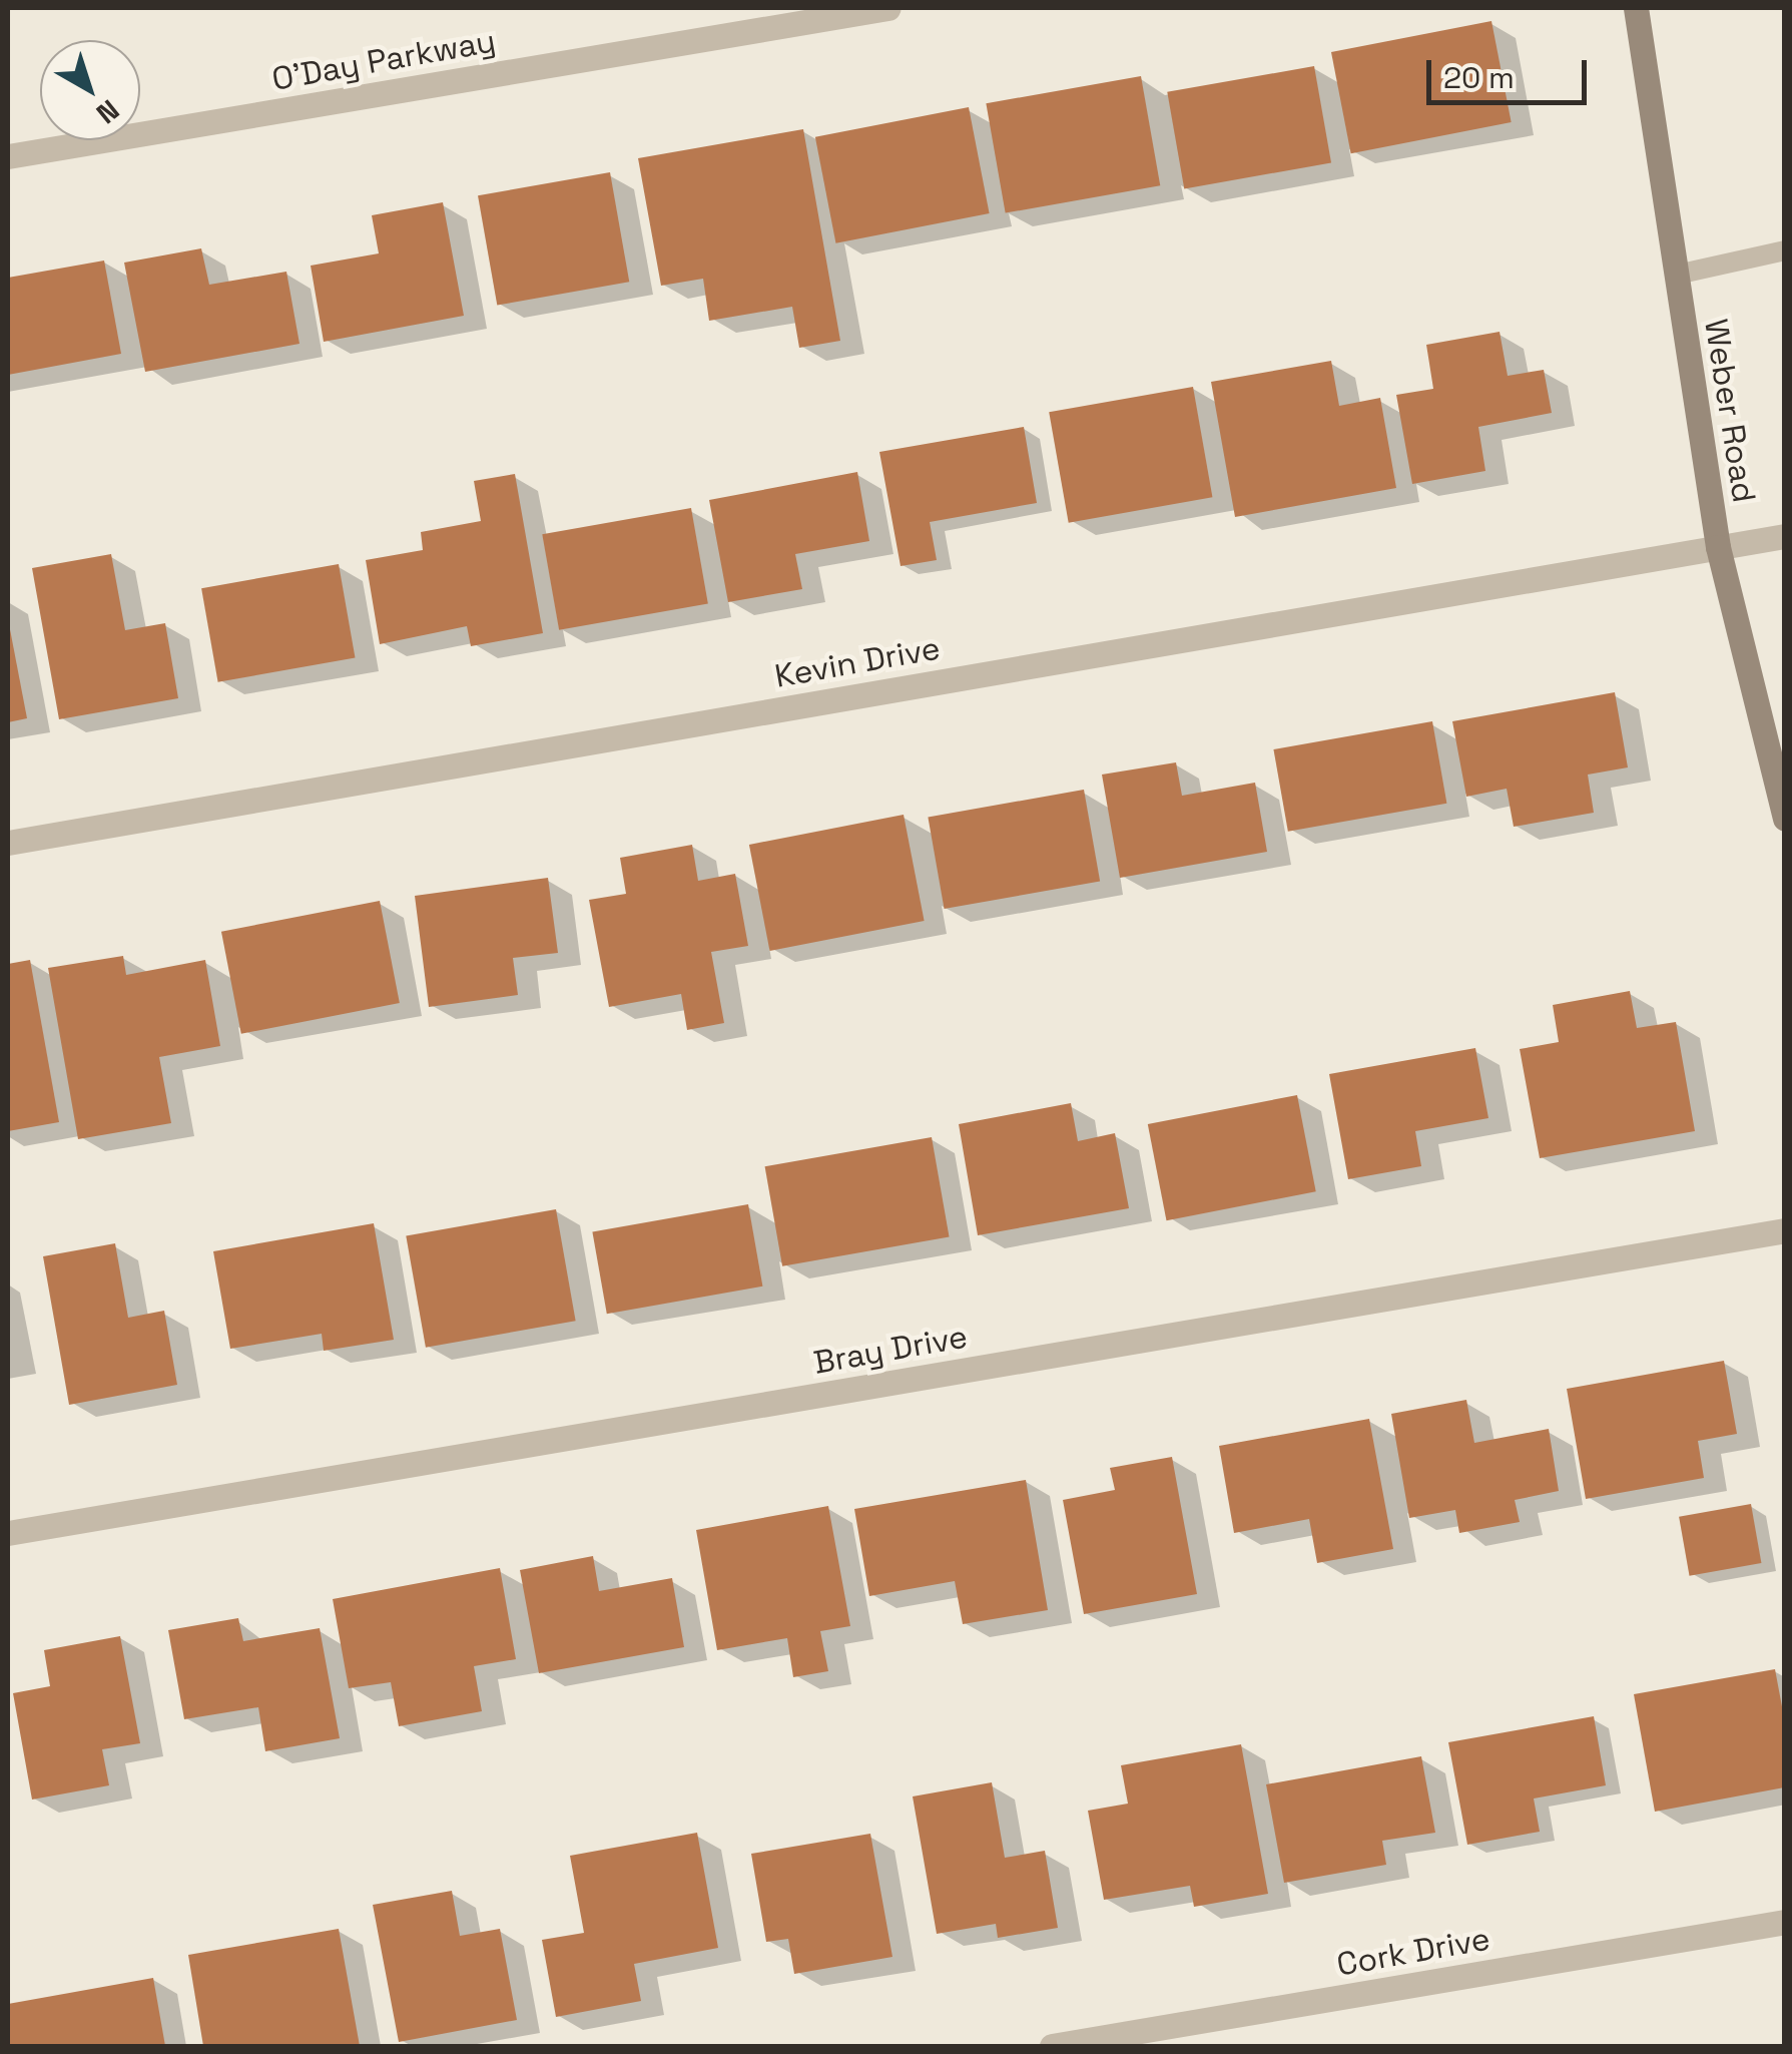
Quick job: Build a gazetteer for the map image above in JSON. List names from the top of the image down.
{
  "streets": {
    "main road": ["Weber Road"],
    "street": [
      "O'Day Parkway",
      "Kevin Drive",
      "Bray Drive",
      "Cork Drive"
    ]
  },
  "crossings": [
    ["Weber Road", "Kevin Drive"]
  ],
  "scale_bar": "20 m",
  "north": "bottom right"
}
